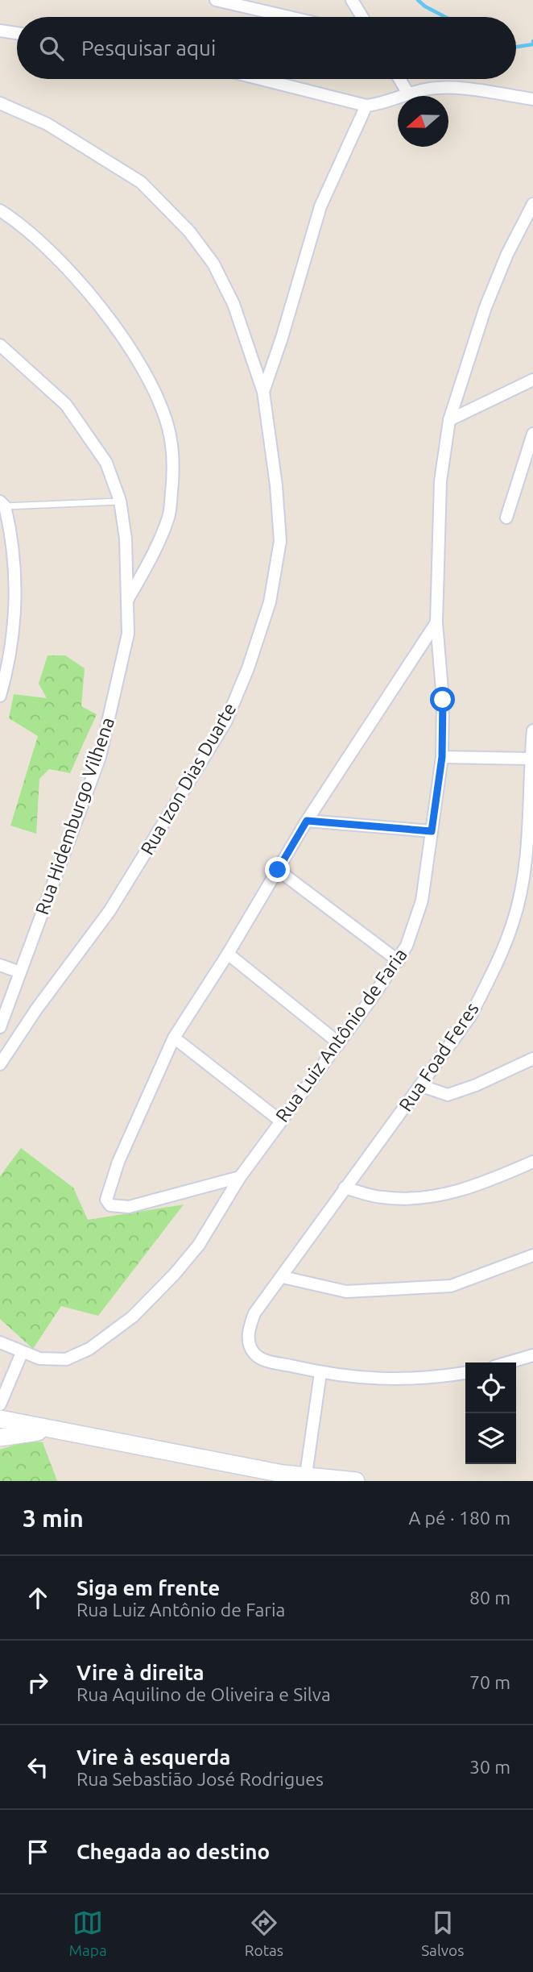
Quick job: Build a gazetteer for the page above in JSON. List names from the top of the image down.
{
  "streets": {
    "street": [
      "Rua Izon Dias Duarte",
      "Rua Hidemburgo Vilhena",
      "Rua Luiz Antônio de Faria",
      "Rua Foad Feres"
    ]
  },
  "north": "left",
  "page": {
    "search": "Pesquisar aqui",
    "heading": ["3 min", "A pé · 180 m"],
    "list": [
      ["Siga em frente", "Rua Luiz Antônio de Faria", "80 m"],
      ["Vire à direita", "Rua Aquilino de Oliveira e Silva", "70 m"],
      ["Vire à esquerda", "Rua Sebastião José Rodrigues", "30 m"],
      "Chegada ao destino"
    ],
    "nav": ["Mapa", "Rotas", "Salvos"]
  }
}
